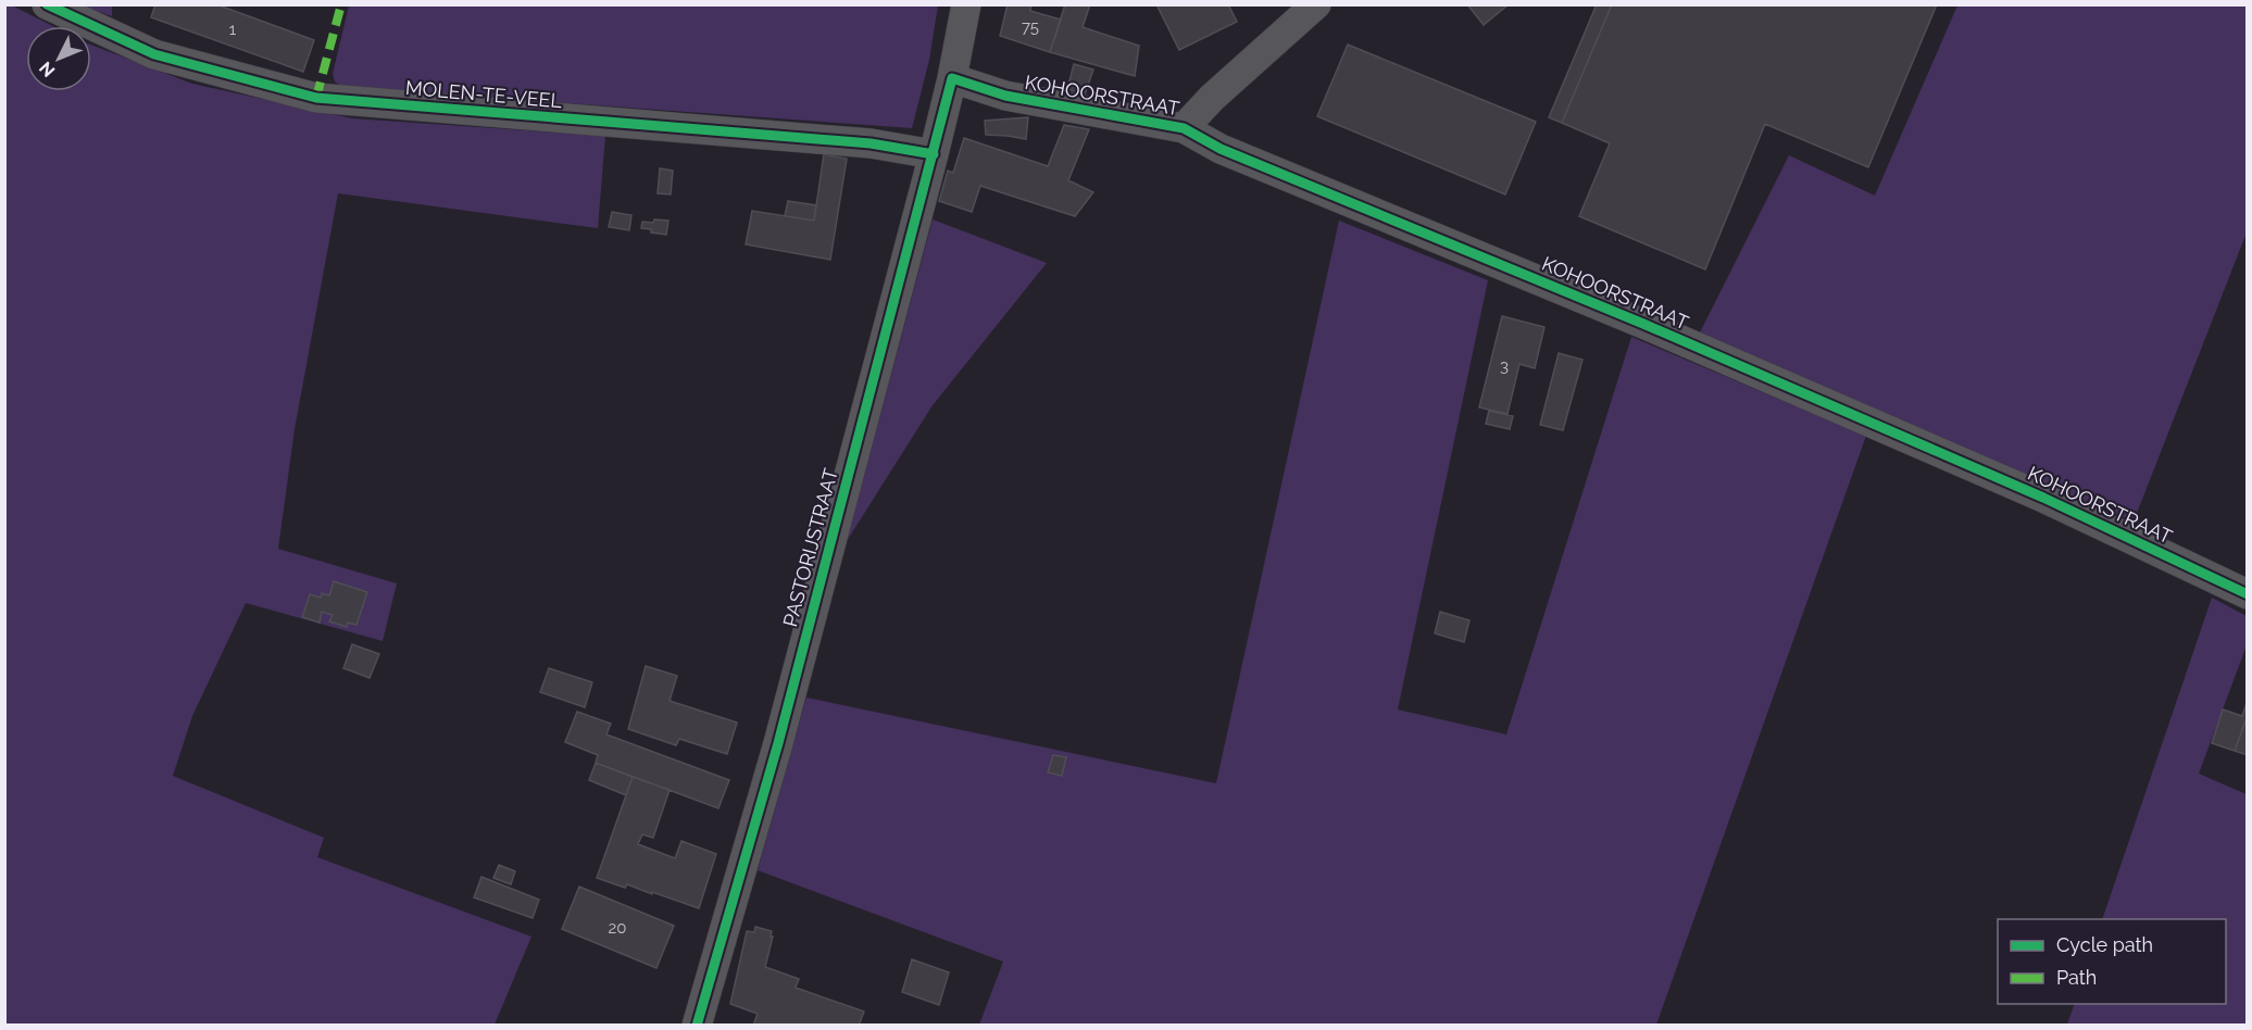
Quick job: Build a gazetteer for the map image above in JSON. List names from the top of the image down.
{
  "streets": {
    "street": ["MOLEN-TE-VEEL", "KOHOORSTRAAT", "PASTORIJSTRAAT"]
  },
  "crossings": [
    ["MOLEN-TE-VEEL", "PASTORIJSTRAAT"],
    ["KOHOORSTRAAT", "PASTORIJSTRAAT"]
  ],
  "house_numbers": [
    "75",
    "1",
    "3",
    "20"
  ],
  "legend": ["Cycle path", "Path"],
  "north": "bottom left"
}
